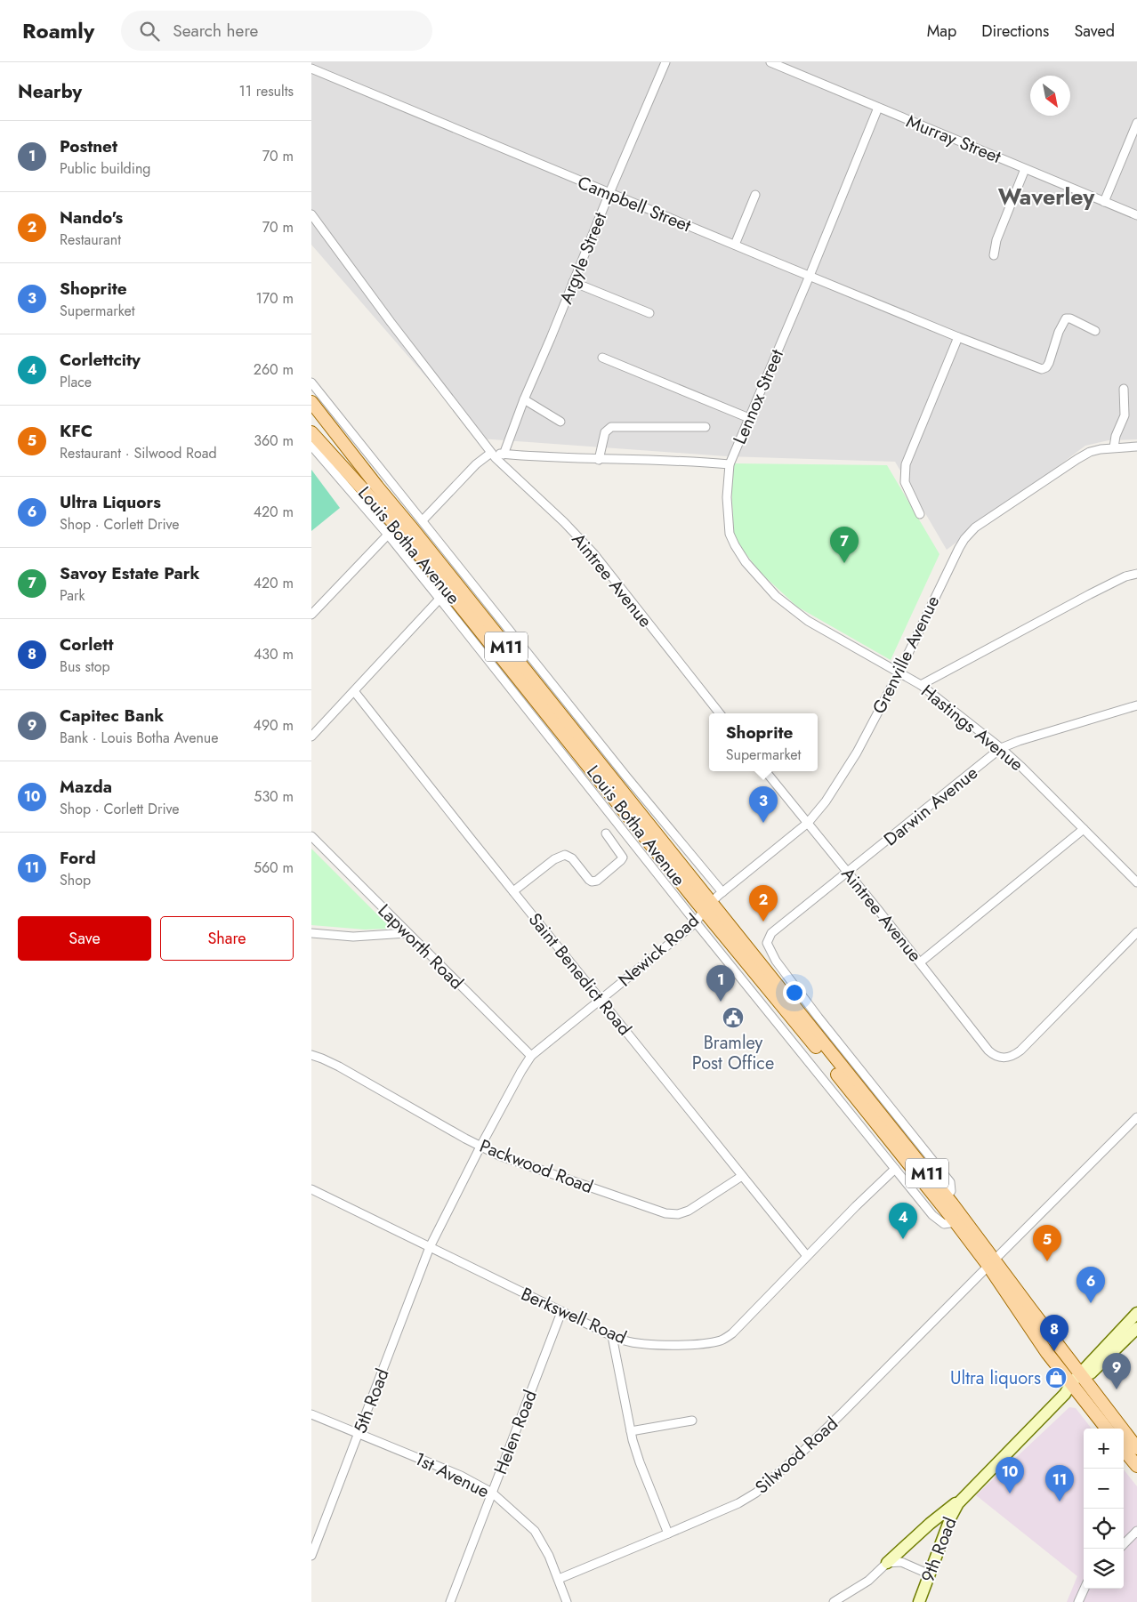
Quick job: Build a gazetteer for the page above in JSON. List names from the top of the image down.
{
  "streets": {
    "main road": ["Louis Botha Avenue", "M11", "9th Road"],
    "street": [
      "Murray Street",
      "Campbell Street",
      "Argyle Street",
      "Lennox Street",
      "Aintree Avenue",
      "Grenville Avenue",
      "Hastings Avenue",
      "Darwin Avenue",
      "Lapworth Road",
      "Newick Road",
      "Saint Benedict Road",
      "Packwood Road",
      "Berkswell Road",
      "5th Road",
      "Helen Road",
      "Silwood Road",
      "1st Avenue"
    ]
  },
  "crossings": [
    ["Murray Street", "Lennox Street"],
    ["Campbell Street", "Argyle Street"],
    ["Campbell Street", "Lennox Street"],
    ["Argyle Street", "Lennox Street"],
    ["Lennox Street", "Aintree Avenue"],
    ["Lennox Street", "Hastings Avenue"],
    ["Louis Botha Avenue", "Grenville Avenue"],
    ["Louis Botha Avenue", "Darwin Avenue"],
    ["Louis Botha Avenue", "Newick Road"],
    ["Louis Botha Avenue", "Berkswell Road"],
    ["Louis Botha Avenue", "Silwood Road"],
    ["Aintree Avenue", "Grenville Avenue"],
    ["Aintree Avenue", "Darwin Avenue"],
    ["Grenville Avenue", "Hastings Avenue"],
    ["Grenville Avenue", "Newick Road"],
    ["Hastings Avenue", "Darwin Avenue"],
    ["Lapworth Road", "Newick Road"],
    ["Newick Road", "Saint Benedict Road"],
    ["Newick Road", "Packwood Road"],
    ["Newick Road", "Berkswell Road"],
    ["Newick Road", "5th Road"],
    ["Saint Benedict Road", "Packwood Road"],
    ["Saint Benedict Road", "Berkswell Road"],
    ["Berkswell Road", "5th Road"],
    ["Berkswell Road", "Helen Road"],
    ["5th Road", "1st Avenue"],
    ["Helen Road", "1st Avenue"],
    ["Silwood Road", "1st Avenue"]
  ],
  "districts": ["Waverley"],
  "places": {
    "public building": ["Bramley Post Office"],
    "shop": ["Ultra liquors"]
  },
  "north": "bottom right",
  "page": {
    "header": "Roamly",
    "search": "Search here",
    "nav": ["Map", "Directions", "Saved"],
    "heading": ["Nearby", "11 results"],
    "list": [
      {
        "mark": "1",
        "name": "Postnet",
        "note": "Public building",
        "value": "70 m"
      },
      {
        "mark": "2",
        "name": "Nando's",
        "note": "Restaurant",
        "value": "70 m"
      },
      {
        "mark": "3",
        "name": "Shoprite",
        "note": "Supermarket",
        "value": "170 m"
      },
      {
        "mark": "4",
        "name": "Corlettcity",
        "note": "Place",
        "value": "260 m"
      },
      {
        "mark": "5",
        "name": "KFC",
        "note": "Restaurant · Silwood Road",
        "value": "360 m"
      },
      {
        "mark": "6",
        "name": "Ultra Liquors",
        "note": "Shop · Corlett Drive",
        "value": "420 m"
      },
      {
        "mark": "7",
        "name": "Savoy Estate Park",
        "note": "Park",
        "value": "420 m"
      },
      {
        "mark": "8",
        "name": "Corlett",
        "note": "Bus stop",
        "value": "430 m"
      },
      {
        "mark": "9",
        "name": "Capitec Bank",
        "note": "Bank · Louis Botha Avenue",
        "value": "490 m"
      },
      {
        "mark": "10",
        "name": "Mazda",
        "note": "Shop · Corlett Drive",
        "value": "530 m"
      },
      {
        "mark": "11",
        "name": "Ford",
        "note": "Shop",
        "value": "560 m"
      }
    ],
    "pins": [
      "7",
      "3",
      "2",
      "1",
      "4",
      "5",
      "6",
      "8",
      "9",
      "10",
      "11"
    ],
    "popup": ["Shoprite", "Supermarket"],
    "buttons": ["Save", "Share"],
    "map_buttons": ["+", "−"]
  }
}
